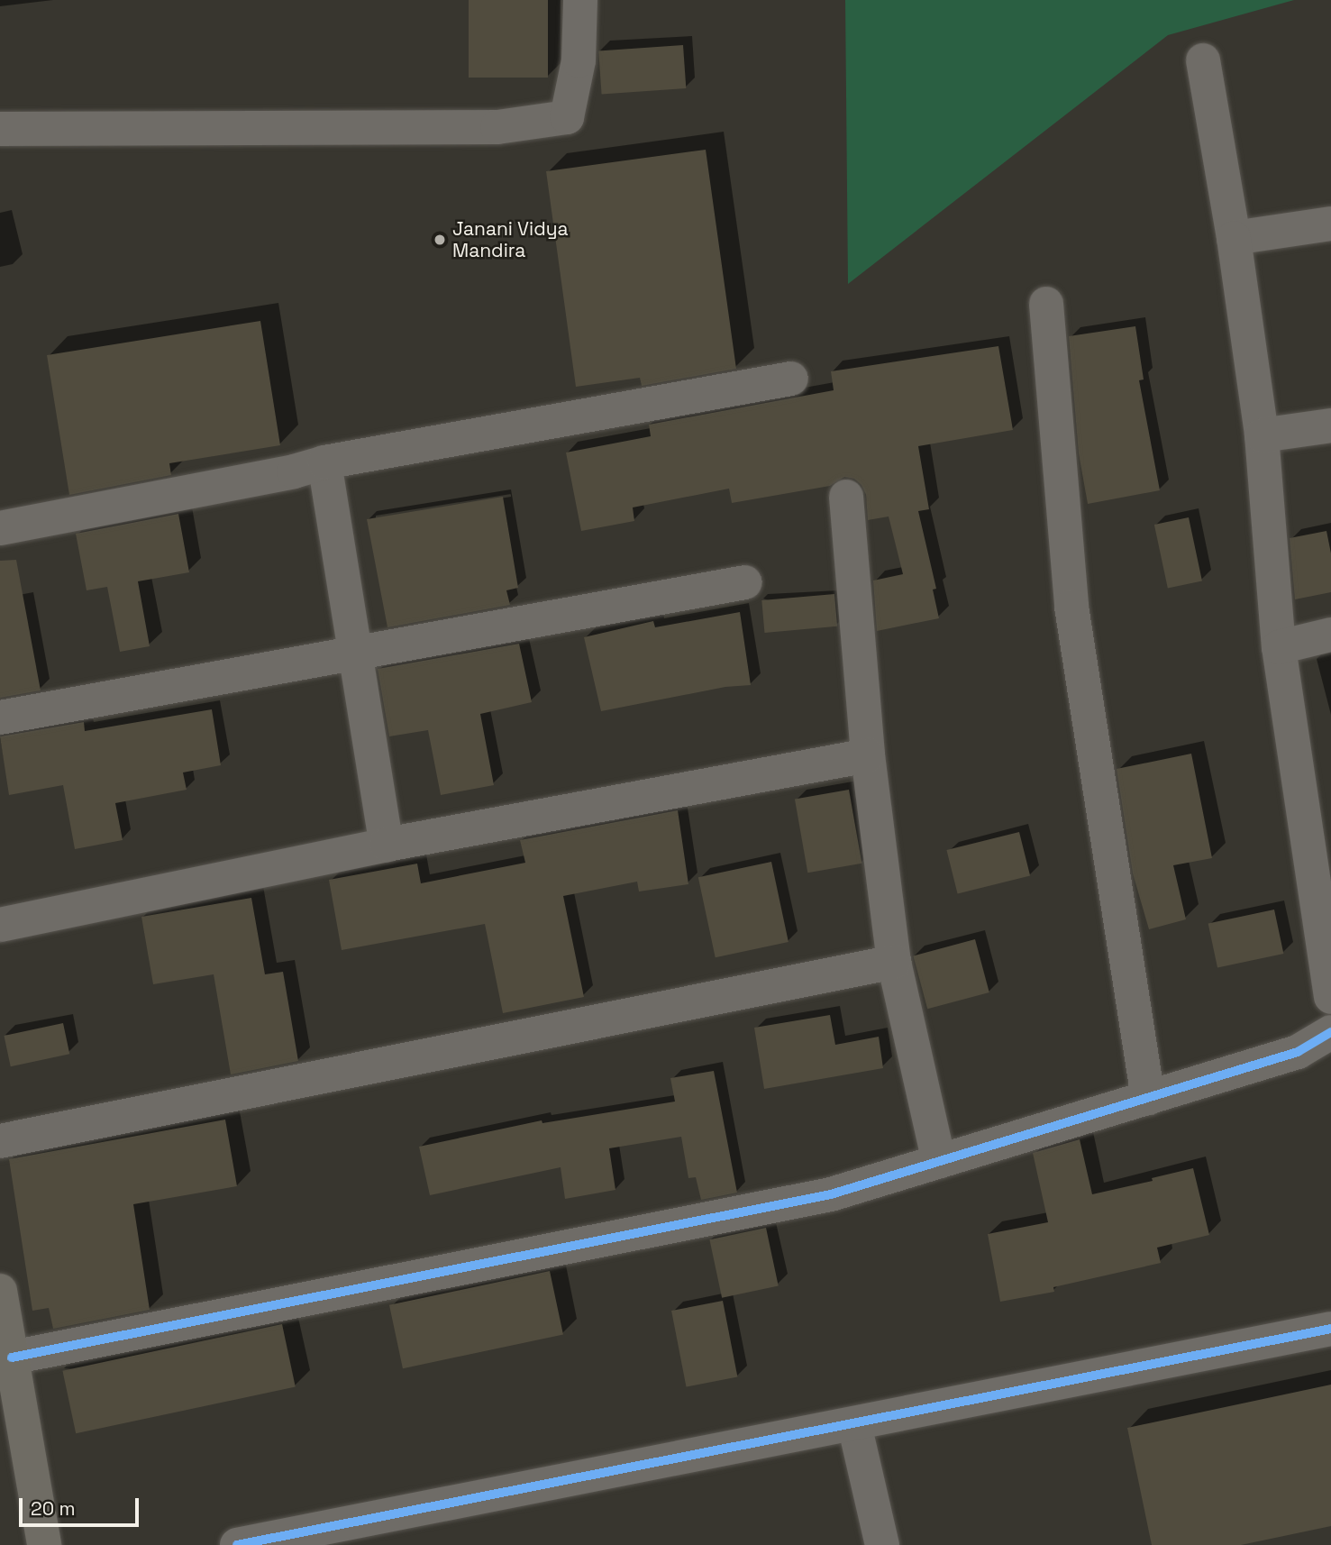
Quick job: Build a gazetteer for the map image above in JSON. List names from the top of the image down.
{
  "places": ["Janani Vidya Mandira"],
  "scale_bar": "20 m"
}
